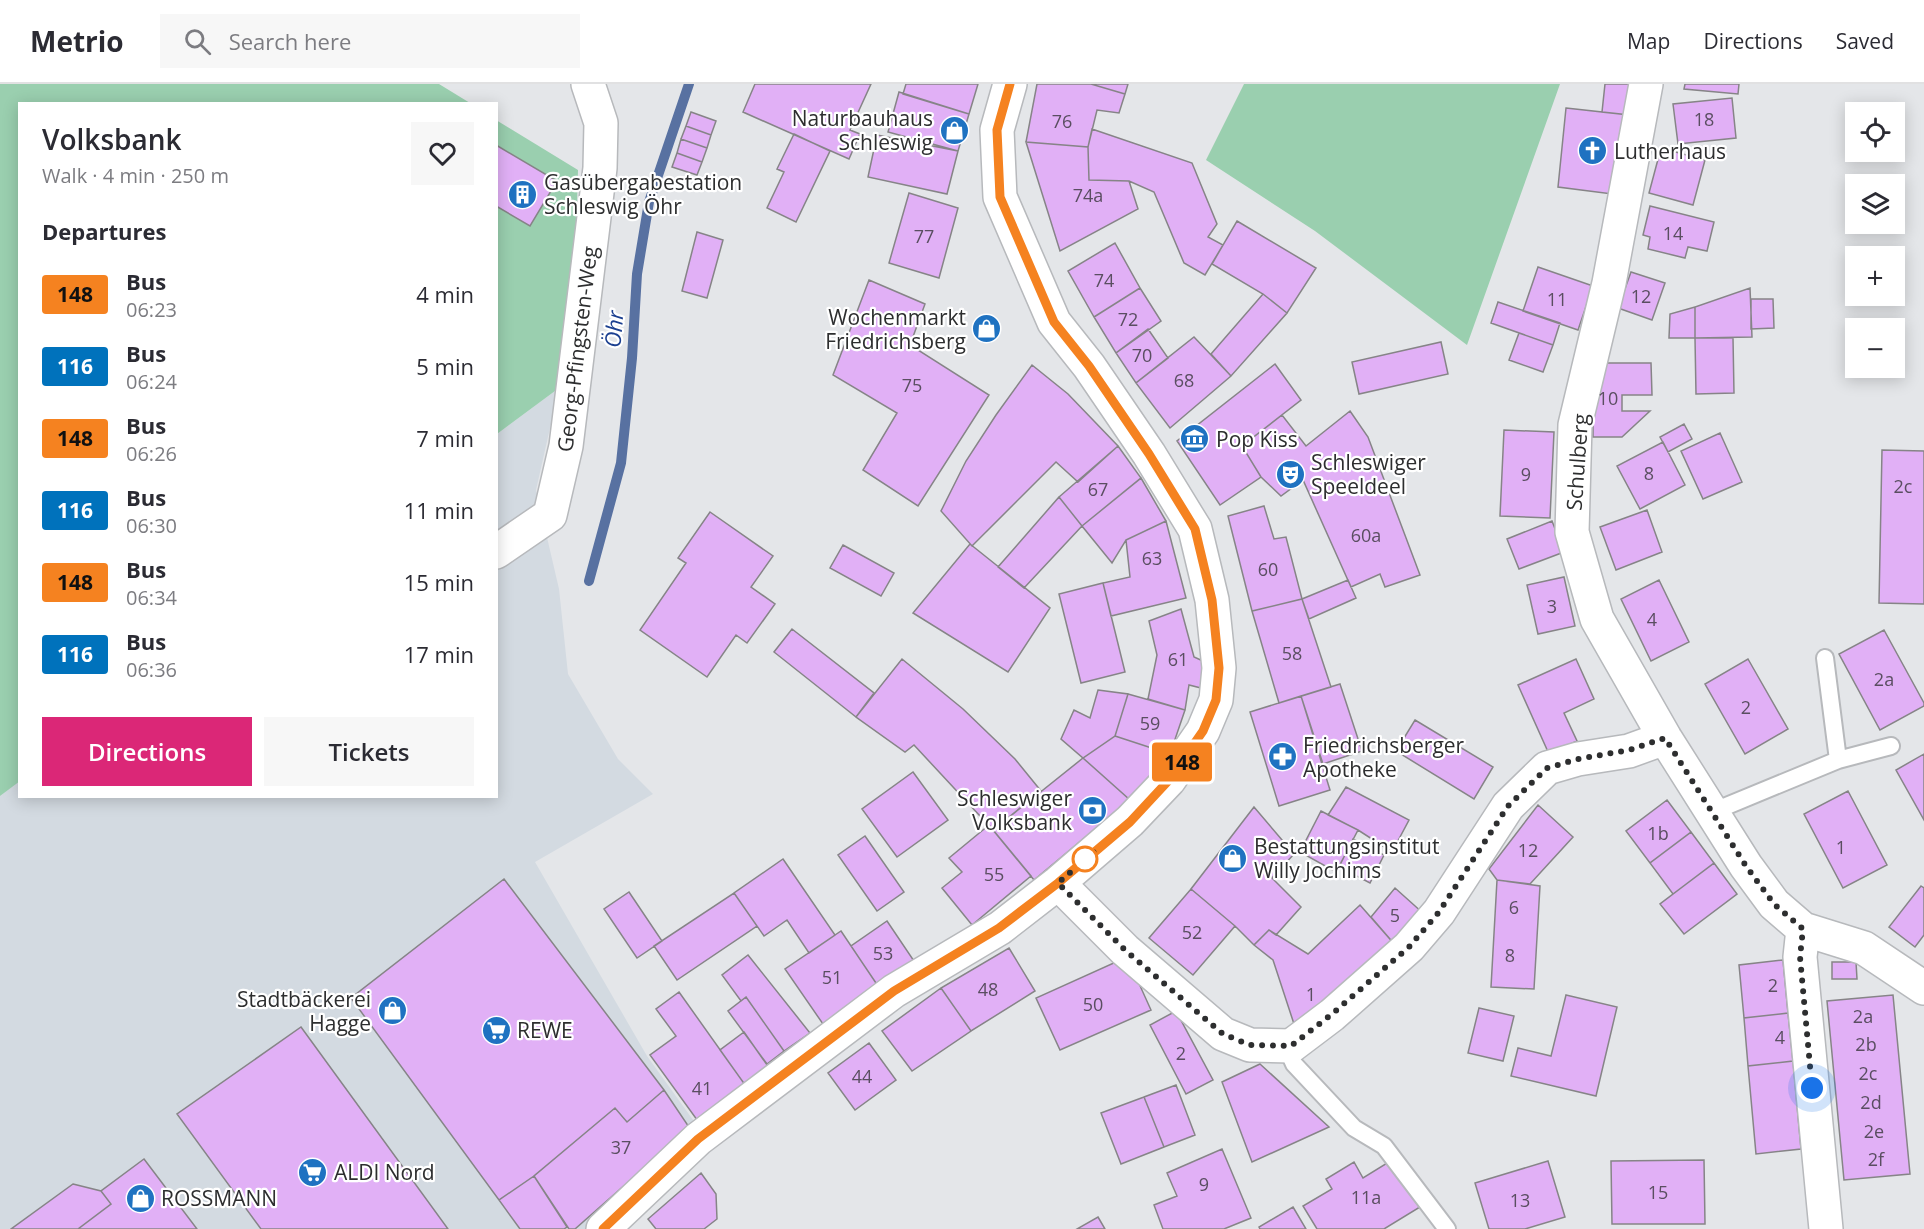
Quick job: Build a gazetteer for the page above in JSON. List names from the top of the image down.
{
  "streets": {
    "street": ["Georg-Pfingsten-Weg", "Schulberg"]
  },
  "water": ["Öhr"],
  "places": {
    "shop": [
      "Naturbauhaus Schleswig",
      "Wochenmarkt Friedrichsberg",
      "Bestattungsinstitut Willy Jochims",
      "Stadtbäckerei Hagge",
      "ROSSMANN"
    ],
    "church": ["Lutherhaus"],
    "building": ["Gasübergabestation Schleswig Öhr"],
    "museum": ["Pop Kiss"],
    "theatre": ["Schleswiger Speeldeel"],
    "pharmacy": ["Friedrichsberger Apotheke"],
    "bank": ["Schleswiger Volksbank"],
    "supermarket": ["REWE", "ALDI Nord"]
  },
  "lines": ["bus line 148"],
  "house_numbers": [
    "18",
    "76",
    "74a",
    "14",
    "77",
    "74",
    "12",
    "11",
    "72",
    "70",
    "68",
    "75",
    "10",
    "8",
    "9",
    "2c",
    "67",
    "60a",
    "63",
    "60",
    "3",
    "4",
    "58",
    "61",
    "2a",
    "2",
    "59",
    "1b",
    "1",
    "12",
    "55",
    "6",
    "5",
    "52",
    "53",
    "8",
    "51",
    "2",
    "48",
    "1",
    "50",
    "2a",
    "4",
    "2b",
    "2",
    "2c",
    "44",
    "41",
    "2d",
    "2e",
    "37",
    "2f",
    "9",
    "15",
    "11a",
    "13"
  ],
  "page": {
    "header": "Metrio",
    "search": "Search here",
    "nav": ["Map", "Directions", "Saved"],
    "on_map": "148",
    "map_buttons": ["+", "−"],
    "heading": [
      ["Volksbank", "Walk · 4 min · 250 m"],
      "Departures"
    ],
    "list": [
      {
        "mark": "148",
        "name": "Bus",
        "note": "06:23",
        "value": "4 min"
      },
      {
        "mark": "116",
        "name": "Bus",
        "note": "06:24",
        "value": "5 min"
      },
      {
        "mark": "148",
        "name": "Bus",
        "note": "06:26",
        "value": "7 min"
      },
      {
        "mark": "116",
        "name": "Bus",
        "note": "06:30",
        "value": "11 min"
      },
      {
        "mark": "148",
        "name": "Bus",
        "note": "06:34",
        "value": "15 min"
      },
      {
        "mark": "116",
        "name": "Bus",
        "note": "06:36",
        "value": "17 min"
      }
    ],
    "buttons": ["Directions", "Tickets"]
  }
}
